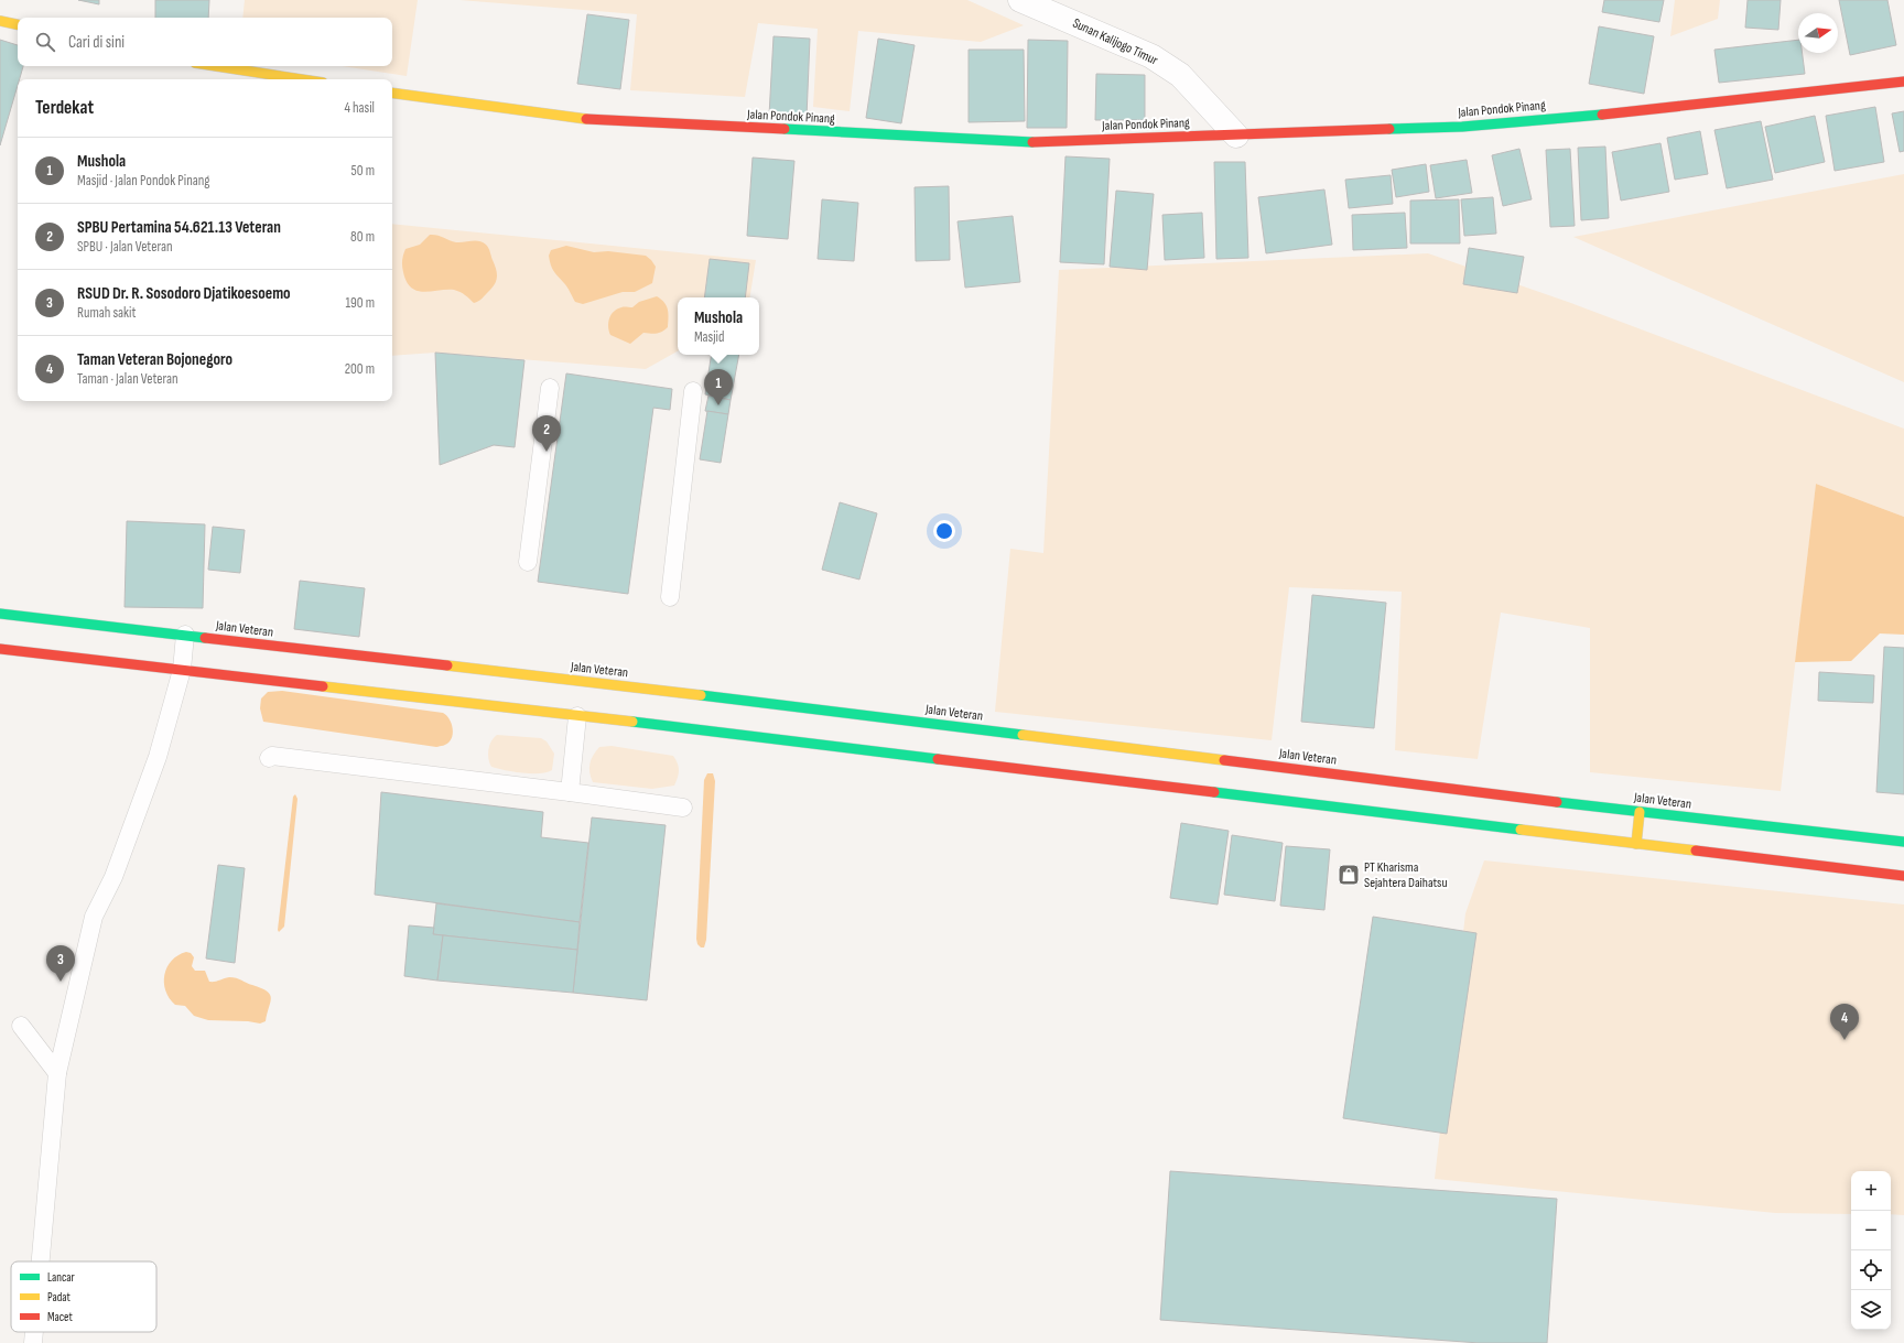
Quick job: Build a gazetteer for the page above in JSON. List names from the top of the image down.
{
  "streets": {
    "main road": ["Jalan Pondok Pinang", "Jalan Veteran"],
    "street": ["Sunan Kalijogo Timur"]
  },
  "crossings": [
    ["Sunan Kalijogo Timur", "Jalan Pondok Pinang"]
  ],
  "places": {
    "shop": ["PT Kharisma Sejahtera Daihatsu"]
  },
  "legend": ["Lancar", "Padat", "Macet"],
  "north": "right",
  "page": {
    "search": "Cari di sini",
    "heading": ["Terdekat", "4 hasil"],
    "list": [
      {
        "mark": "1",
        "name": "Mushola",
        "note": "Masjid · Jalan Pondok Pinang",
        "value": "50 m"
      },
      {
        "mark": "2",
        "name": "SPBU Pertamina 54.621.13 Veteran",
        "note": "SPBU · Jalan Veteran",
        "value": "80 m"
      },
      {
        "mark": "3",
        "name": "RSUD Dr. R. Sosodoro Djatikoesoemo",
        "note": "Rumah sakit",
        "value": "190 m"
      },
      {
        "mark": "4",
        "name": "Taman Veteran Bojonegoro",
        "note": "Taman · Jalan Veteran",
        "value": "200 m"
      }
    ],
    "popup": ["Mushola", "Masjid"],
    "pins": [
      "1",
      "2",
      "3",
      "4"
    ],
    "map_buttons": ["+", "−"]
  }
}
